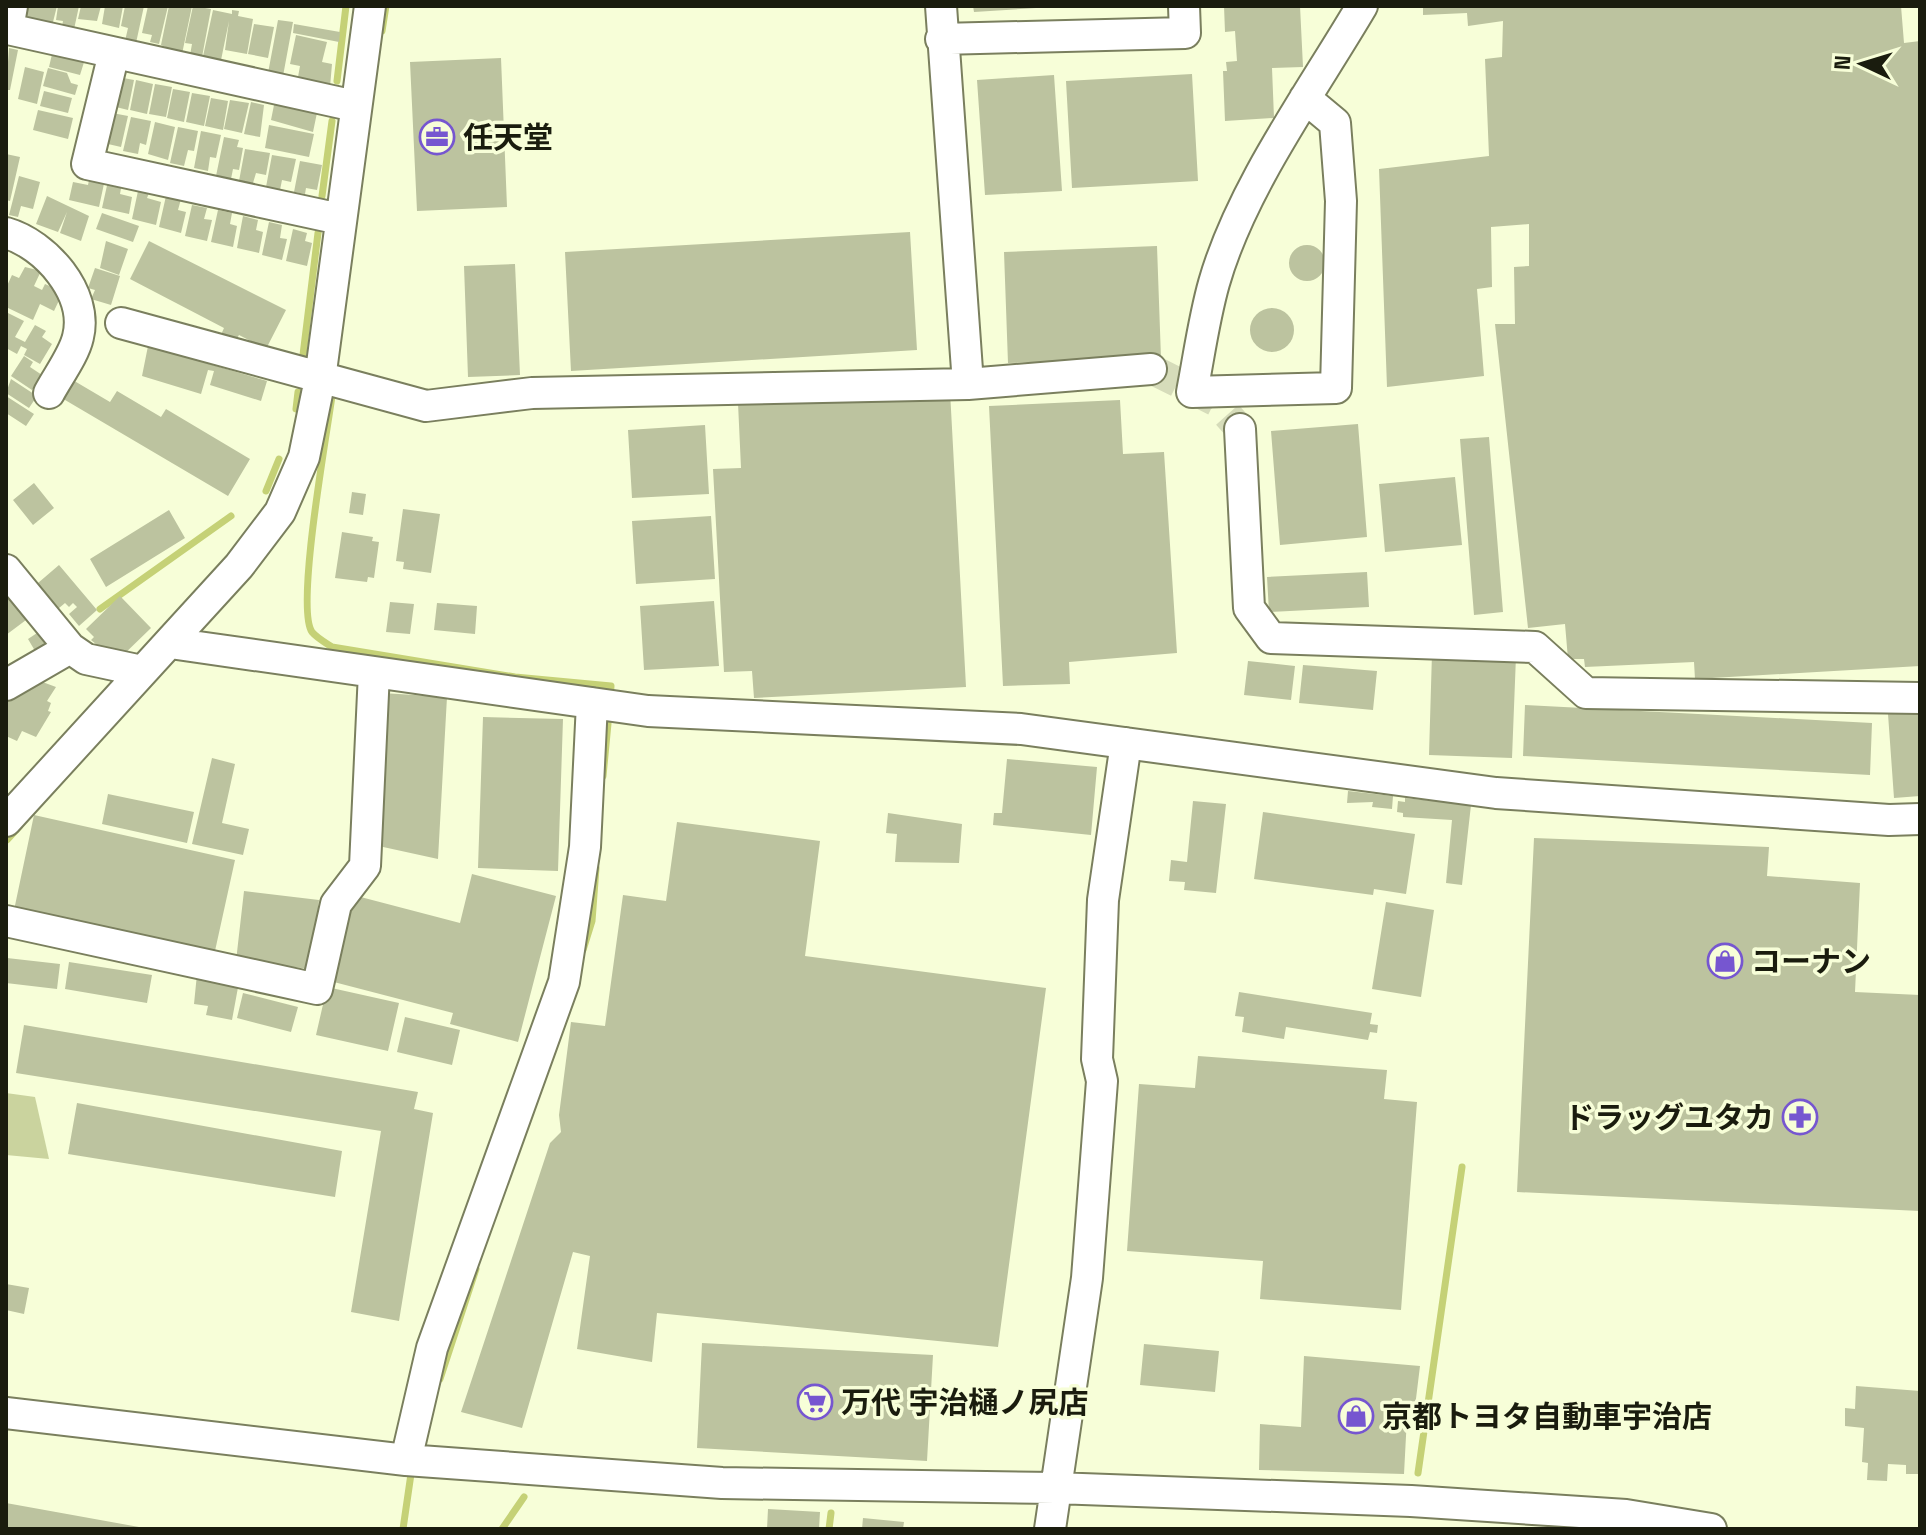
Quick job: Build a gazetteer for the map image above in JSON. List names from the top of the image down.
{
  "places": {
    "office": ["任天堂"],
    "shop": ["コーナン", "京都トヨタ自動車宇治店"],
    "pharmacy": ["ドラッグユタカ"],
    "supermarket": ["万代 宇治樋ノ尻店"]
  },
  "north": "left"
}
